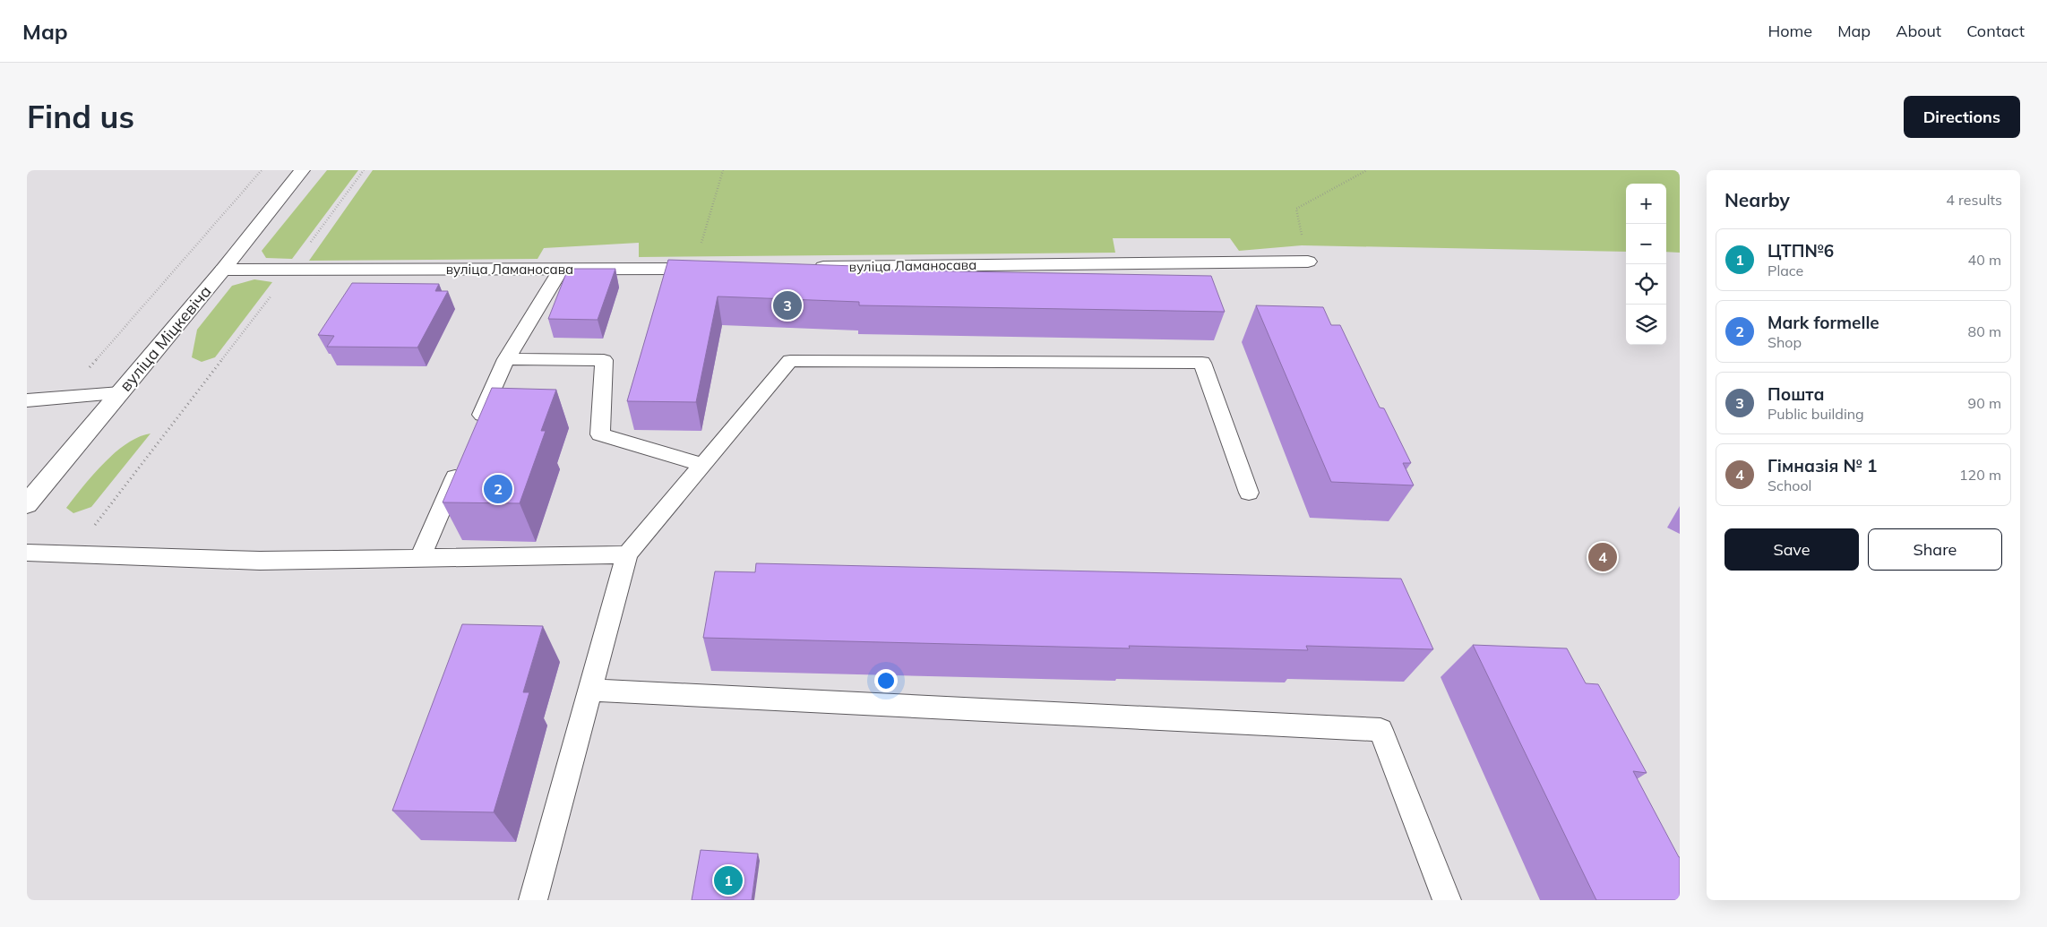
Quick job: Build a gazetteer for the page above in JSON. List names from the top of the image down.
{
  "streets": {
    "street": ["вуліца Ламаносава", "вуліца Міцкевіча"]
  },
  "crossings": [
    ["вуліца Ламаносава", "вуліца Міцкевіча"]
  ],
  "page": {
    "header": "Map",
    "nav": [
      "Home",
      "Map",
      "About",
      "Contact"
    ],
    "buttons": [
      "Directions",
      ["Save", "Share"]
    ],
    "title": "Find us",
    "heading": ["Nearby", "4 results"],
    "map_buttons": ["+", "−"],
    "list": [
      {
        "mark": "1",
        "name": "ЦТП№6",
        "note": "Place",
        "value": "40 m"
      },
      {
        "mark": "2",
        "name": "Mark formelle",
        "note": "Shop",
        "value": "80 m"
      },
      {
        "mark": "3",
        "name": "Пошта",
        "note": "Public building",
        "value": "90 m"
      },
      {
        "mark": "4",
        "name": "Гімназія № 1",
        "note": "School",
        "value": "120 m"
      }
    ],
    "pins": [
      "3",
      "2",
      "4",
      "1"
    ]
  }
}
